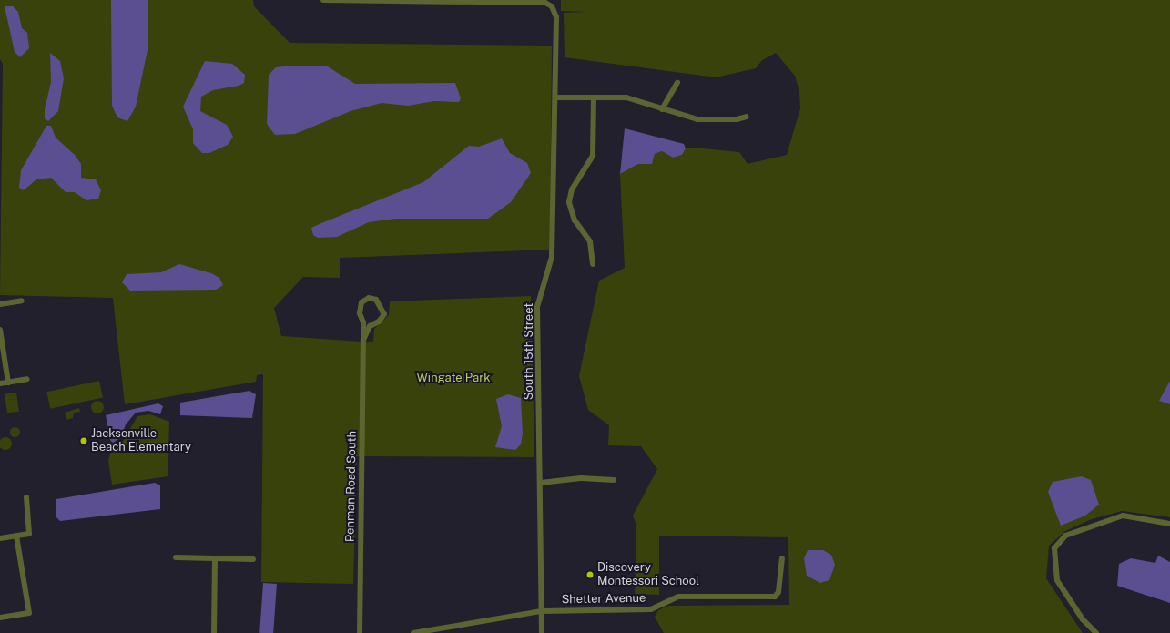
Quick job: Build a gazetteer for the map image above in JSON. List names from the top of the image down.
{
  "streets": {
    "street": ["South 15th Street", "Penman Road South", "Shetter Avenue"]
  },
  "crossings": [
    ["South 15th Street", "Shetter Avenue"]
  ],
  "parks": ["Wingate Park"],
  "places": ["Jacksonville Beach Elementary", "Discovery Montessori School"]
}
